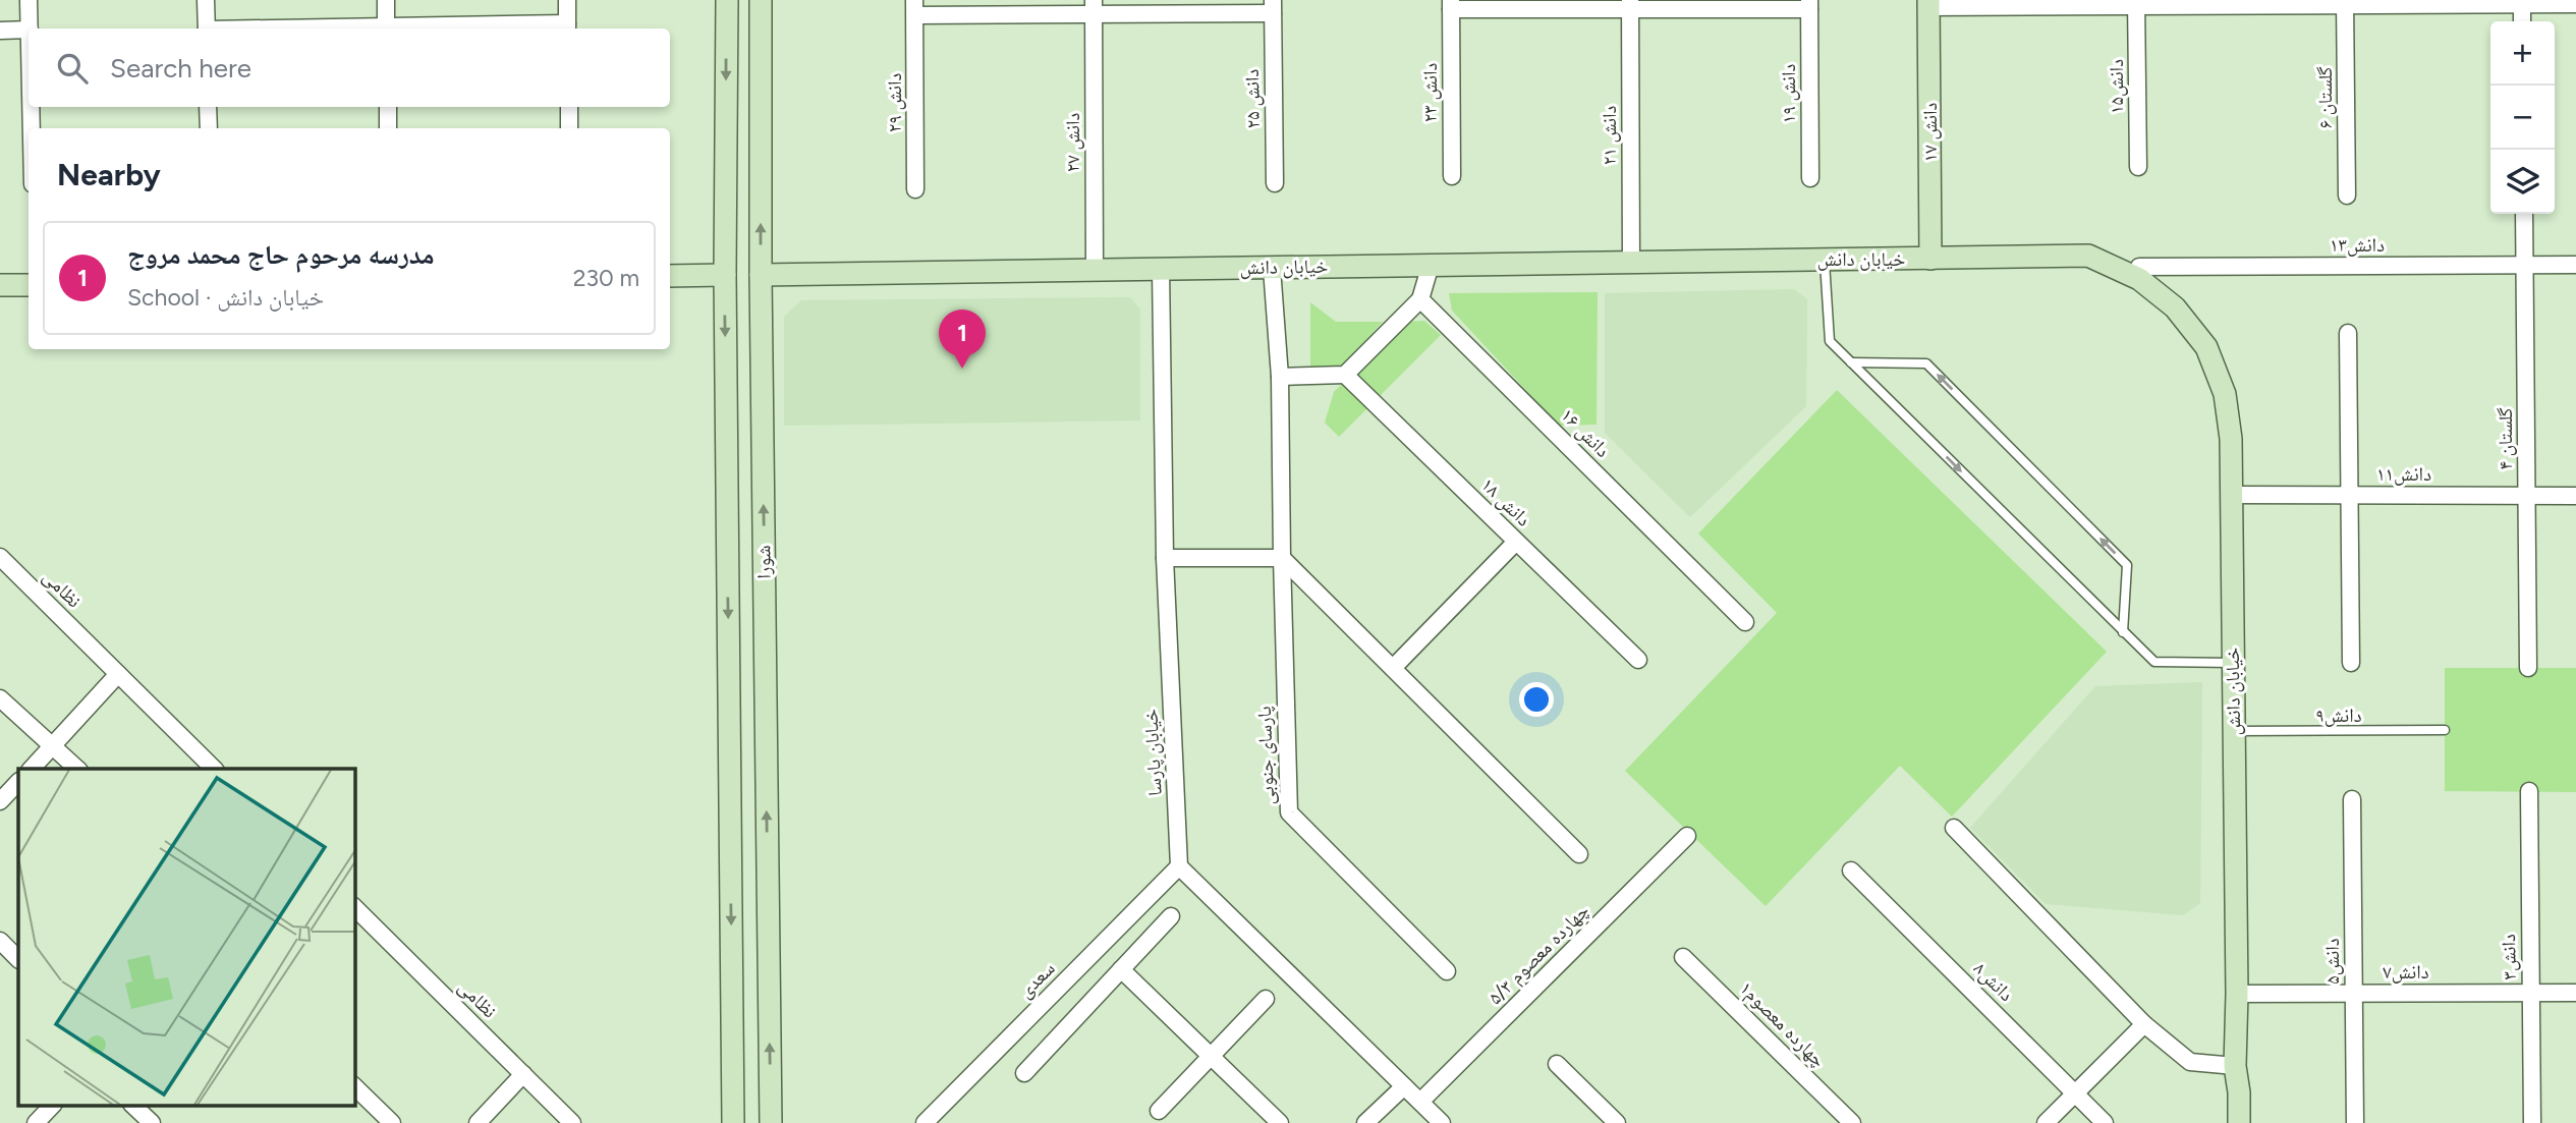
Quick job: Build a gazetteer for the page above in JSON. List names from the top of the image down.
{
  "streets": {
    "street": [
      "دانش۱۵",
      "دانش ۲۳",
      "دانش ۱۹",
      "گلستان ۶",
      "دانش ۲۵",
      "دانش ۲۹",
      "دانش ۱۷",
      "دانش ۲۱",
      "دانش ۲۷",
      "دانش۱۳",
      "خیابان دانش",
      "دانش ۱۶",
      "گلستان ۴",
      "دانش۱۱",
      "دانش ۱۸",
      "شورا",
      "نظامی",
      "خیابان پارسا",
      "پارسای جنوبی",
      "چهارده معصوم ۵/۳",
      "دانش۳",
      "دانش۵",
      "دانش۷",
      "سعدی",
      "دانش۸",
      "چهارده معصوم۱"
    ],
    "lane": ["دانش۹"]
  },
  "crossings": [
    ["دانش ۱۷", "خیابان دانش"],
    ["دانش ۲۱", "خیابان دانش"],
    ["دانش ۲۷", "خیابان دانش"],
    ["دانش۱۳", "گلستان ۴"],
    ["خیابان دانش", "دانش۱۱"],
    ["خیابان دانش", "شورا"],
    ["خیابان دانش", "دانش۹"],
    ["خیابان دانش", "خیابان پارسا"],
    ["خیابان دانش", "پارسای جنوبی"],
    ["خیابان دانش", "دانش۷"],
    ["گلستان ۴", "دانش۱۱"],
    ["خیابان پارسا", "سعدی"],
    ["دانش۳", "دانش۷"],
    ["دانش۵", "دانش۷"]
  ],
  "page": {
    "map_buttons": ["+", "−"],
    "search": "Search here",
    "heading": "Nearby",
    "list": [
      {
        "mark": "1",
        "name": "مدرسه مرحوم حاج محمد مروج",
        "note": "School · خیابان دانش",
        "value": "230 m"
      }
    ],
    "pins": "1"
  }
}
